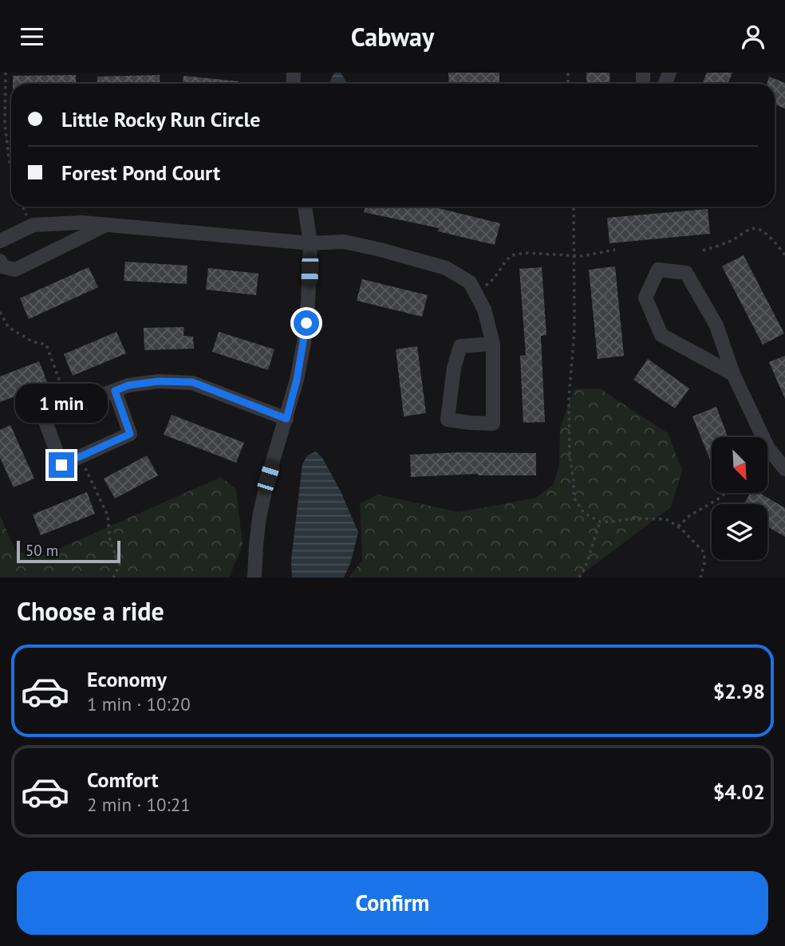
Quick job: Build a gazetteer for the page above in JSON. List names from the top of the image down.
{
  "scale_bar": "50 m",
  "north": "bottom right",
  "page": {
    "header": "Cabway",
    "banner": ["Little Rocky Run Circle", "Forest Pond Court"],
    "bubble": "1 min",
    "scale": "50 m",
    "heading": "Choose a ride",
    "list": [
      {
        "name": "Economy",
        "note": "1 min · 10:20",
        "value": "$2.98"
      },
      {
        "name": "Comfort",
        "note": "2 min · 10:21",
        "value": "$4.02"
      }
    ],
    "buttons": "Confirm"
  }
}
